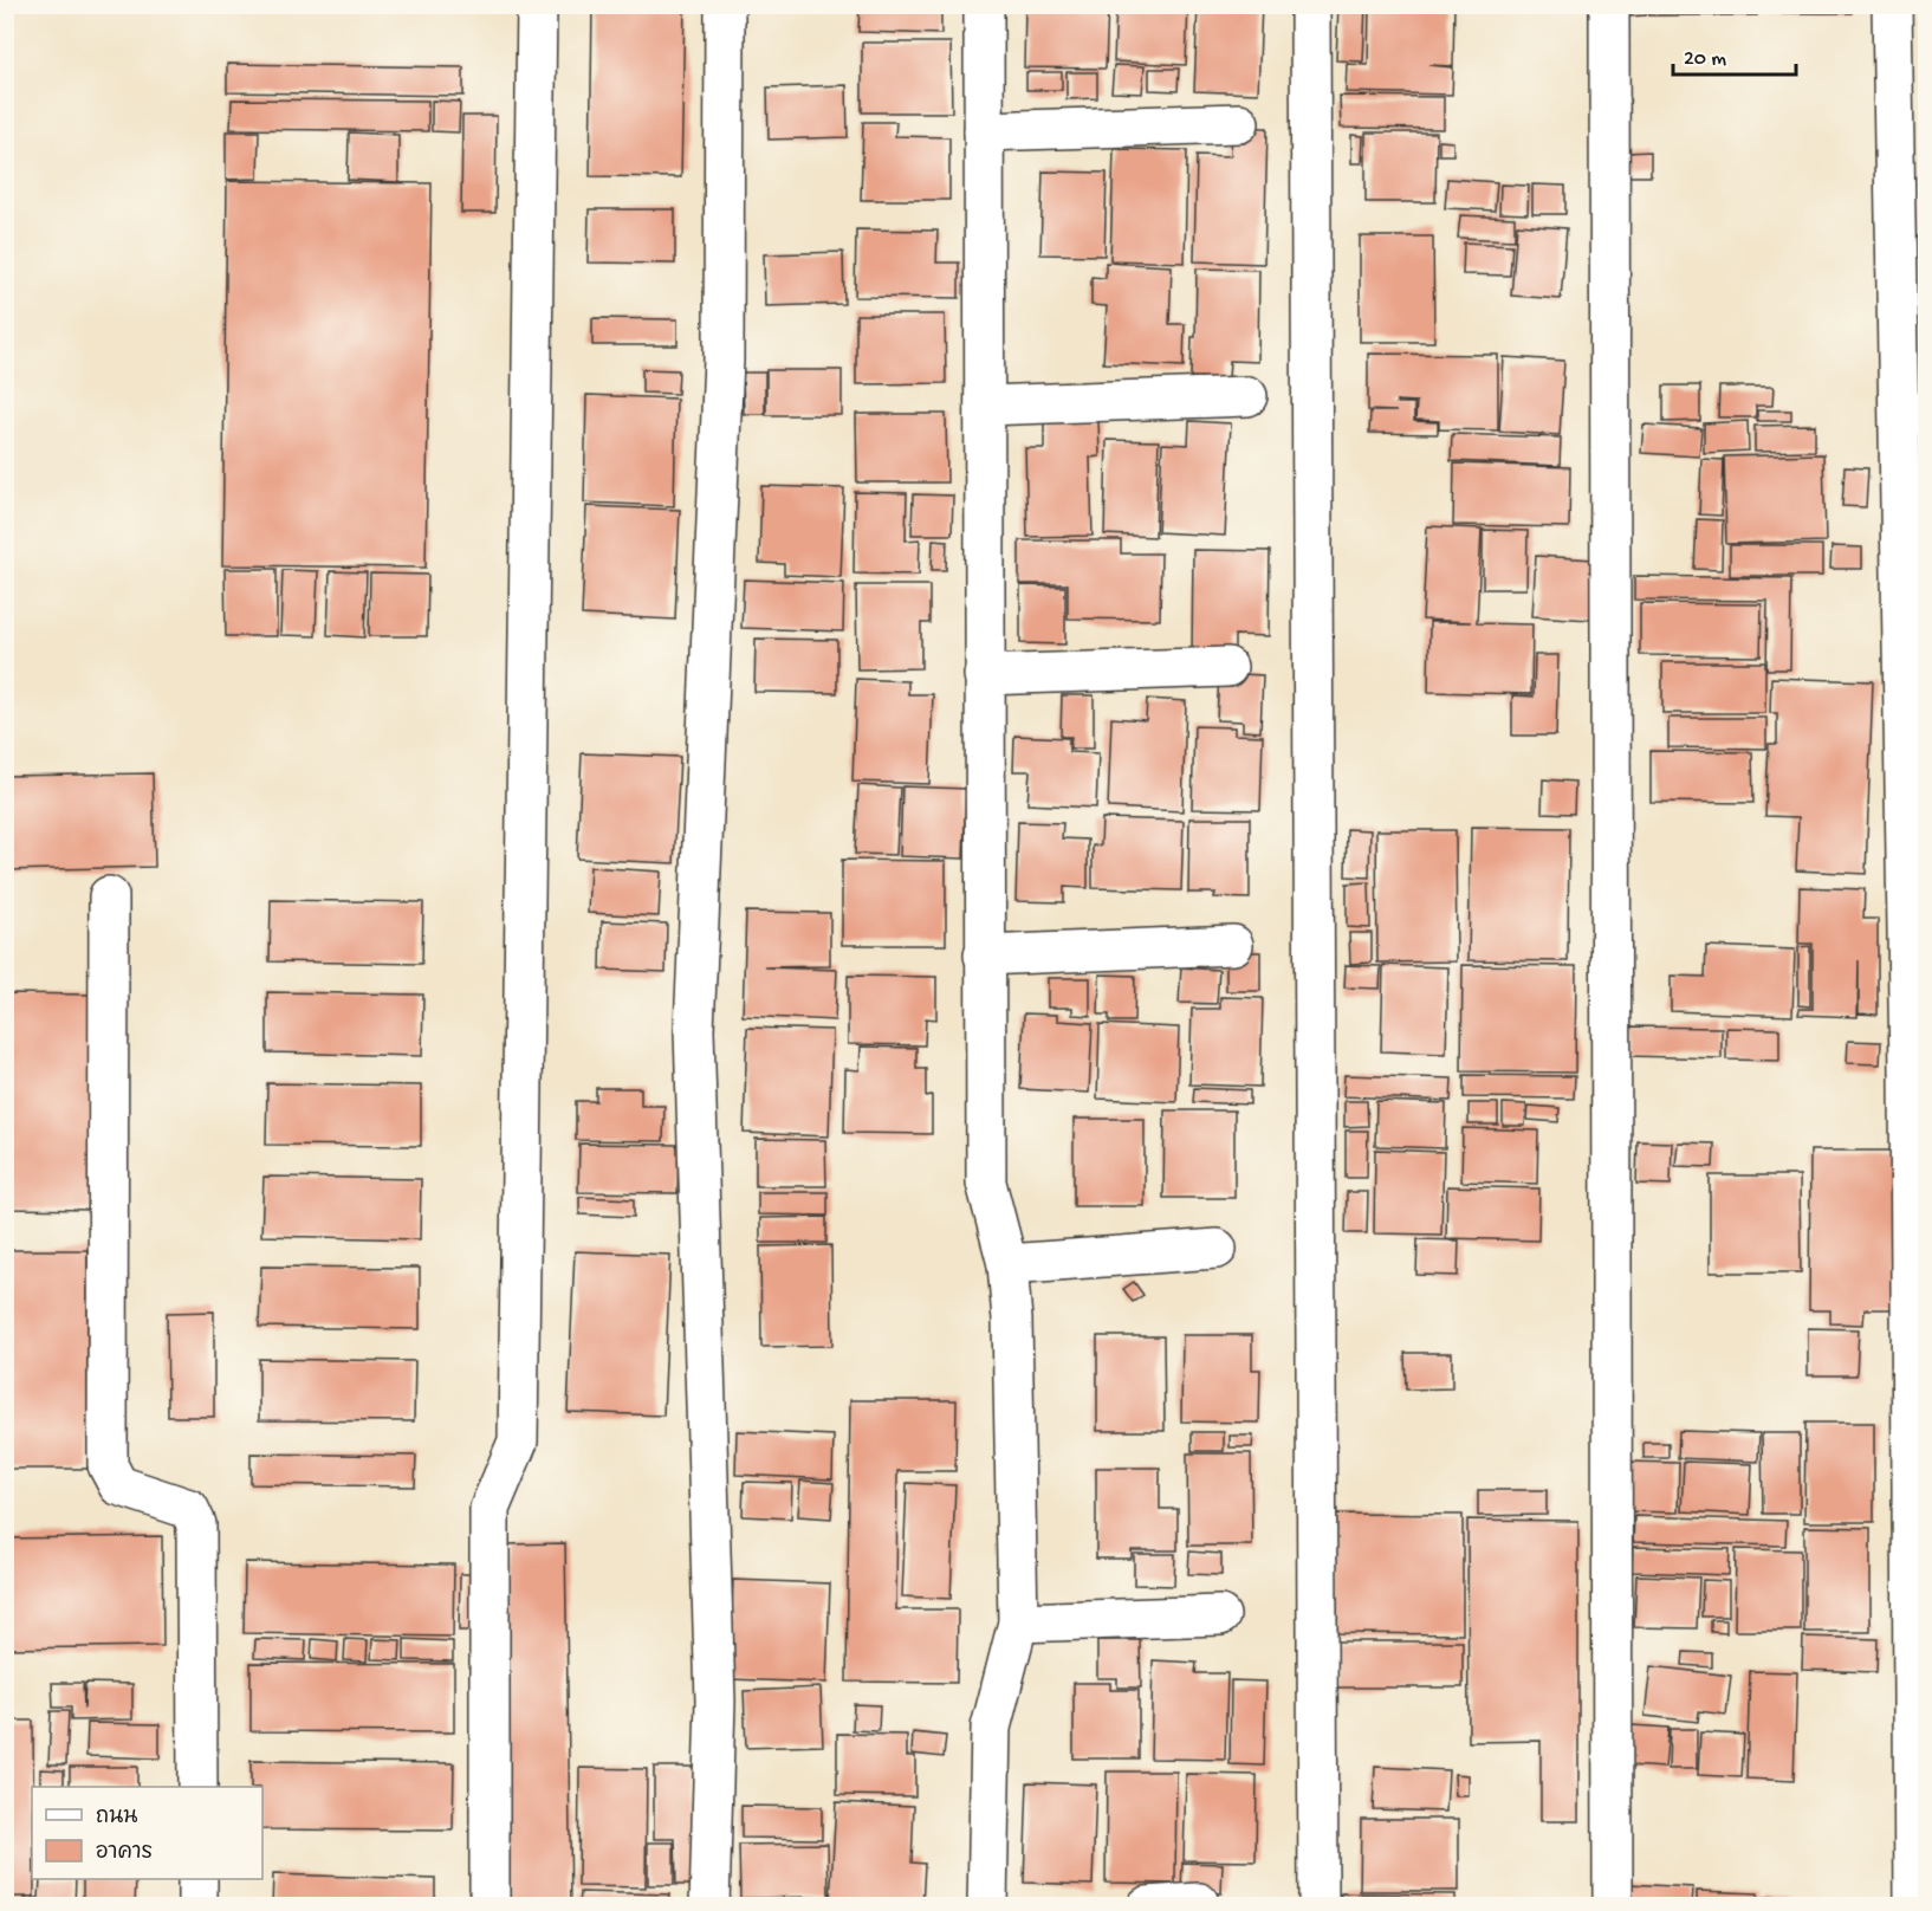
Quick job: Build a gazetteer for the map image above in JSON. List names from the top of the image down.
{
  "legend": ["ถนน", "อาคาร"],
  "scale_bar": "20 m"
}
